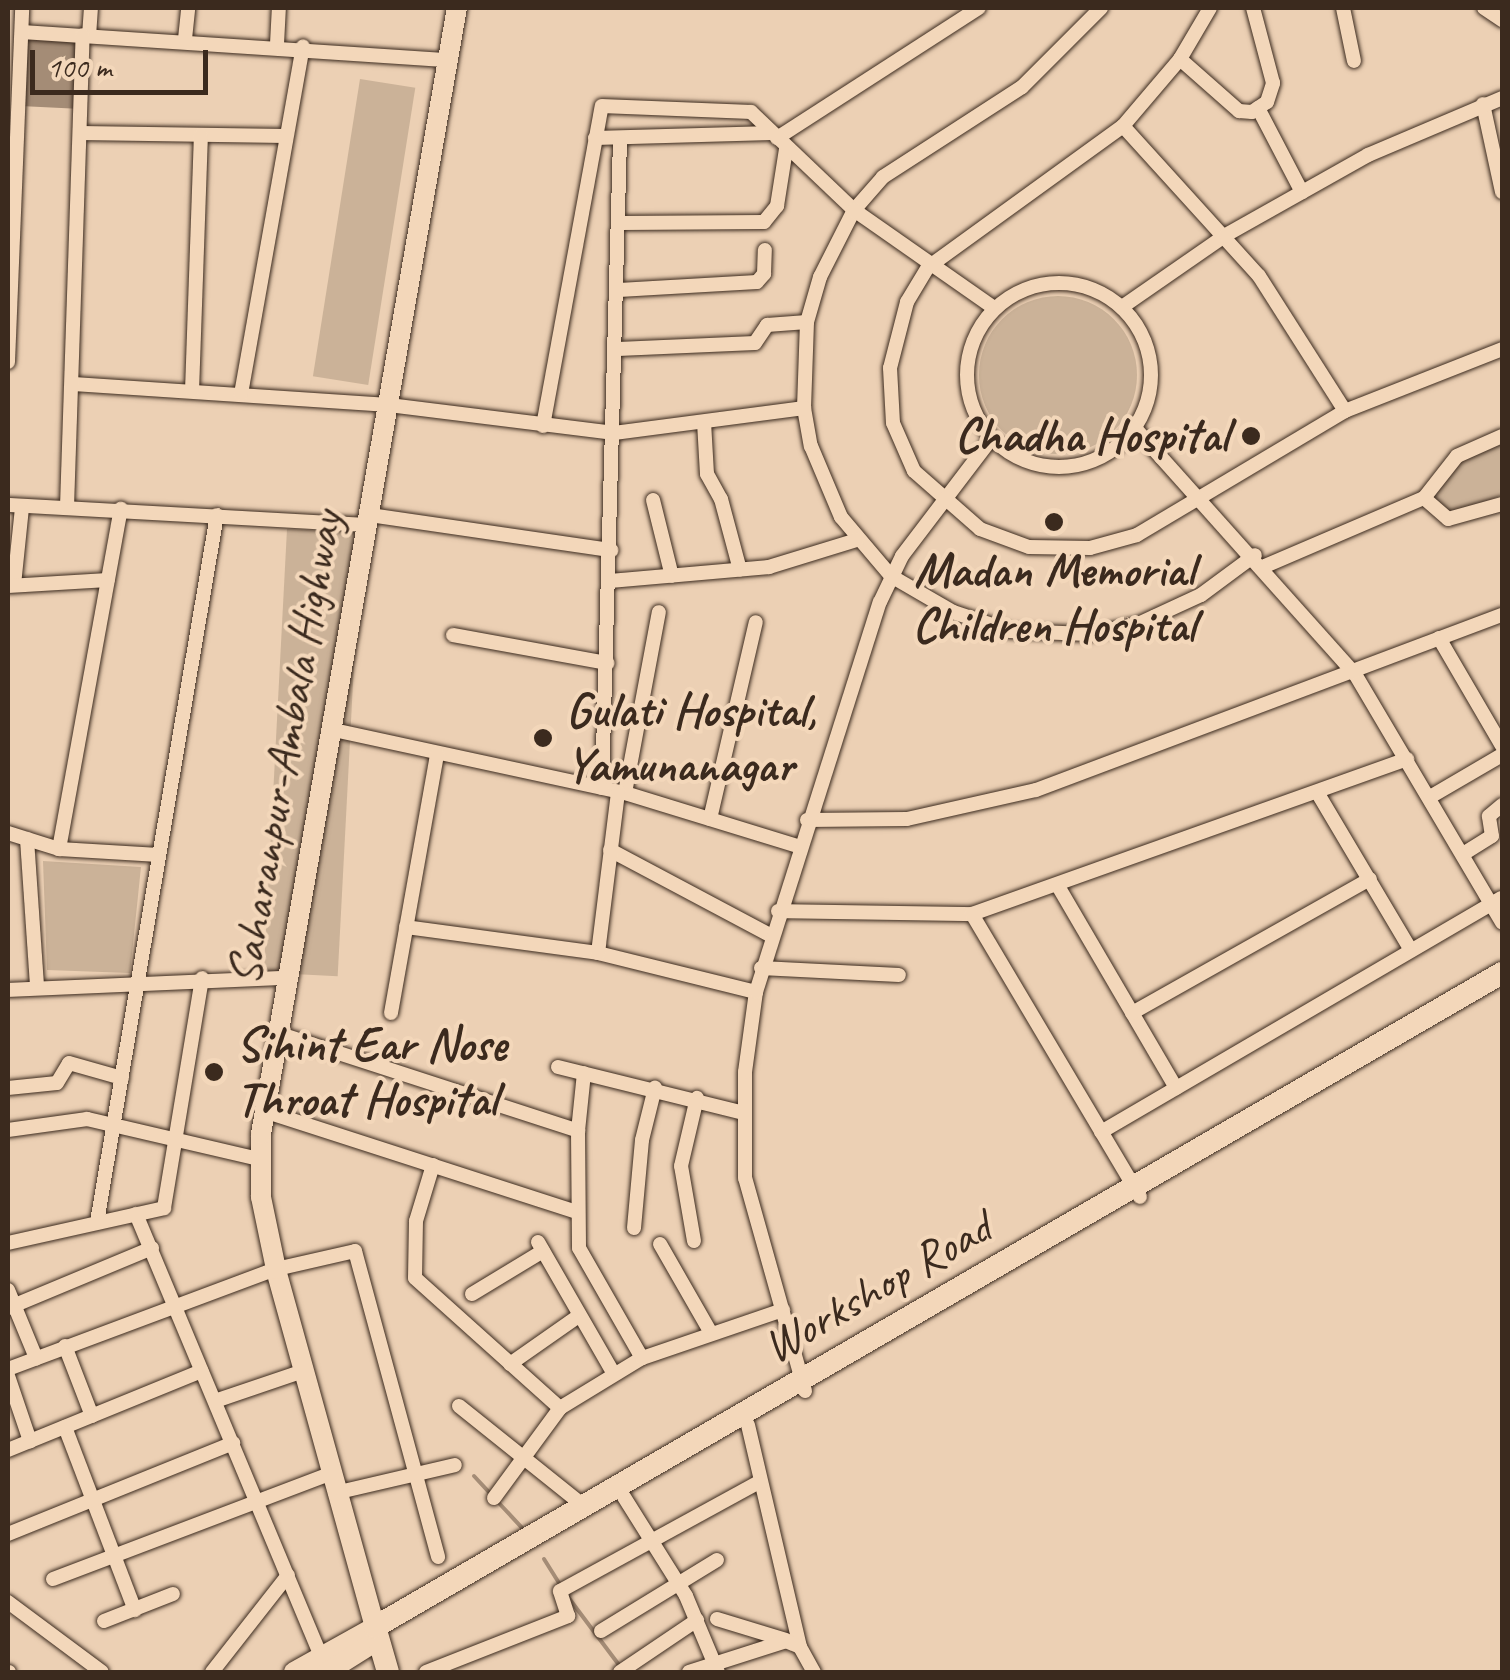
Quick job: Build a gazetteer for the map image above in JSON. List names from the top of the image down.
{
  "streets": {
    "main road": ["Saharanpur-Ambala Highway", "Workshop Road"]
  },
  "crossings": [
    ["Saharanpur-Ambala Highway", "Workshop Road"]
  ],
  "places": [
    "Chadha Hospital",
    "Madan Memorial Children Hospital",
    "Gulati Hospital, Yamunanagar",
    "Sihint Ear Nose Throat Hospital"
  ],
  "scale_bar": "100 m"
}
